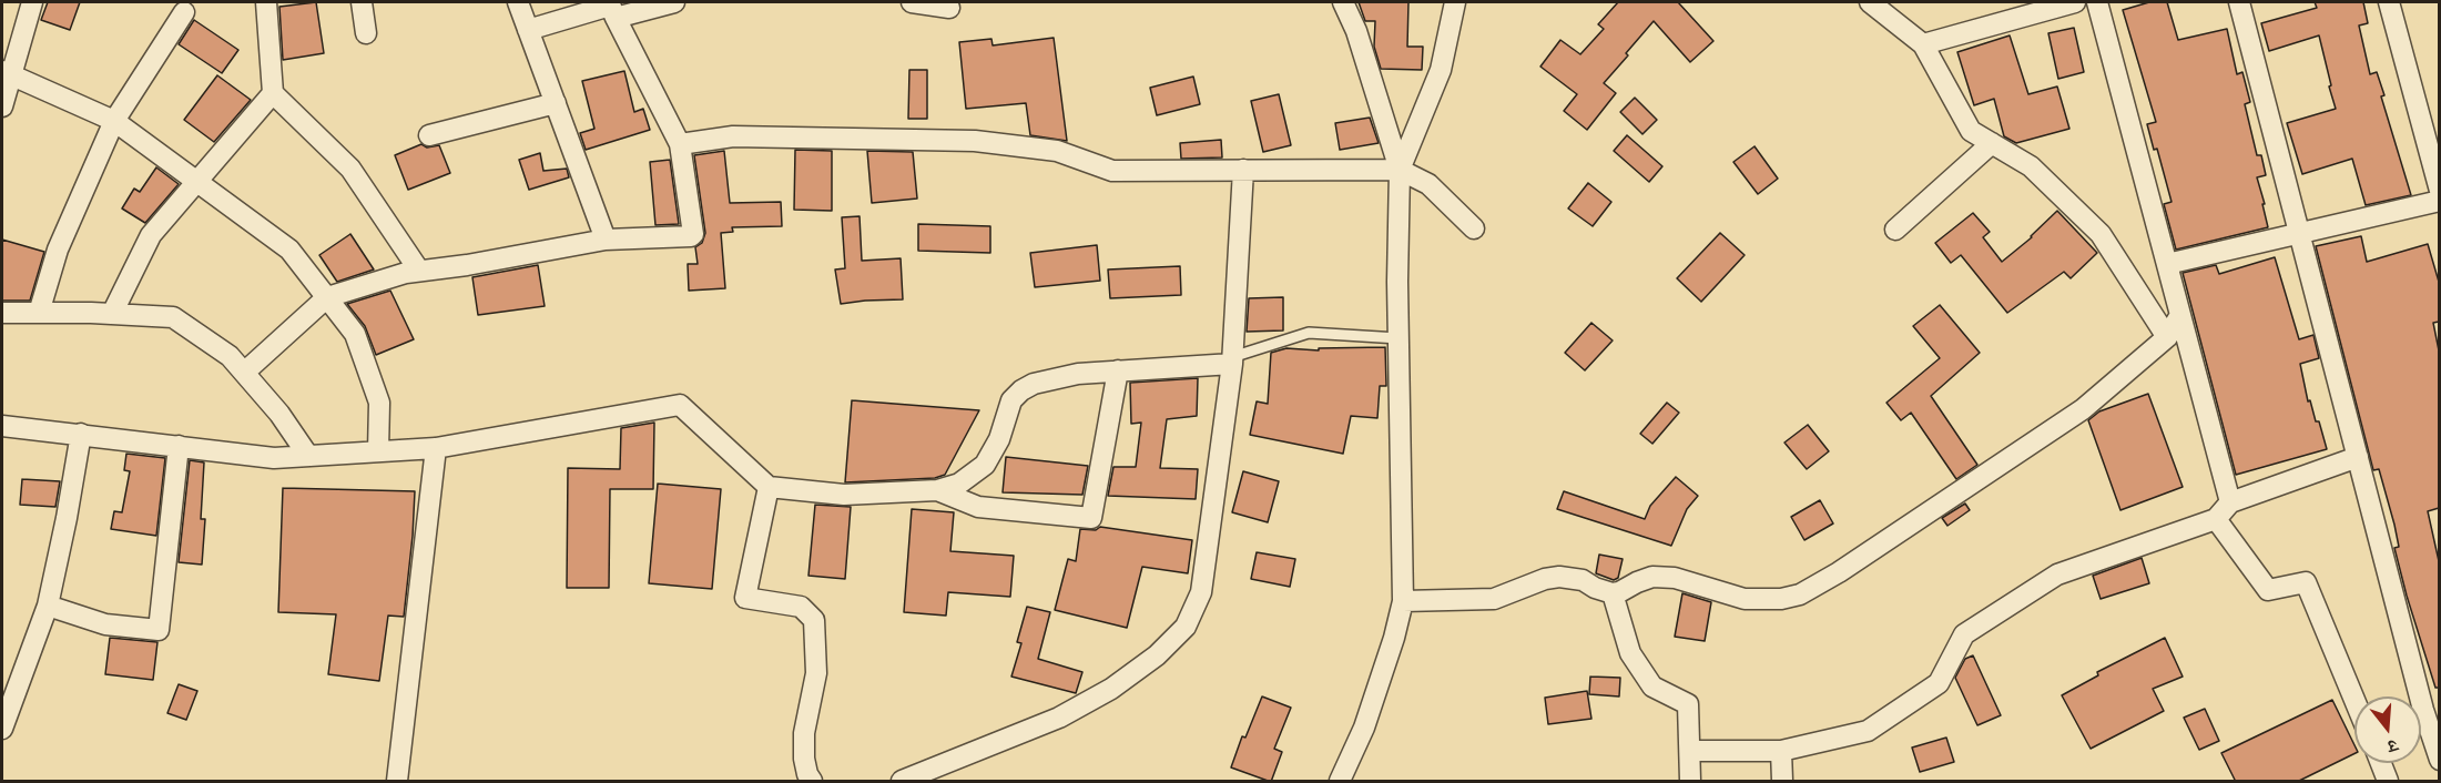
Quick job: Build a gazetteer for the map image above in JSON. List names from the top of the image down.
{
  "north": "bottom"
}
